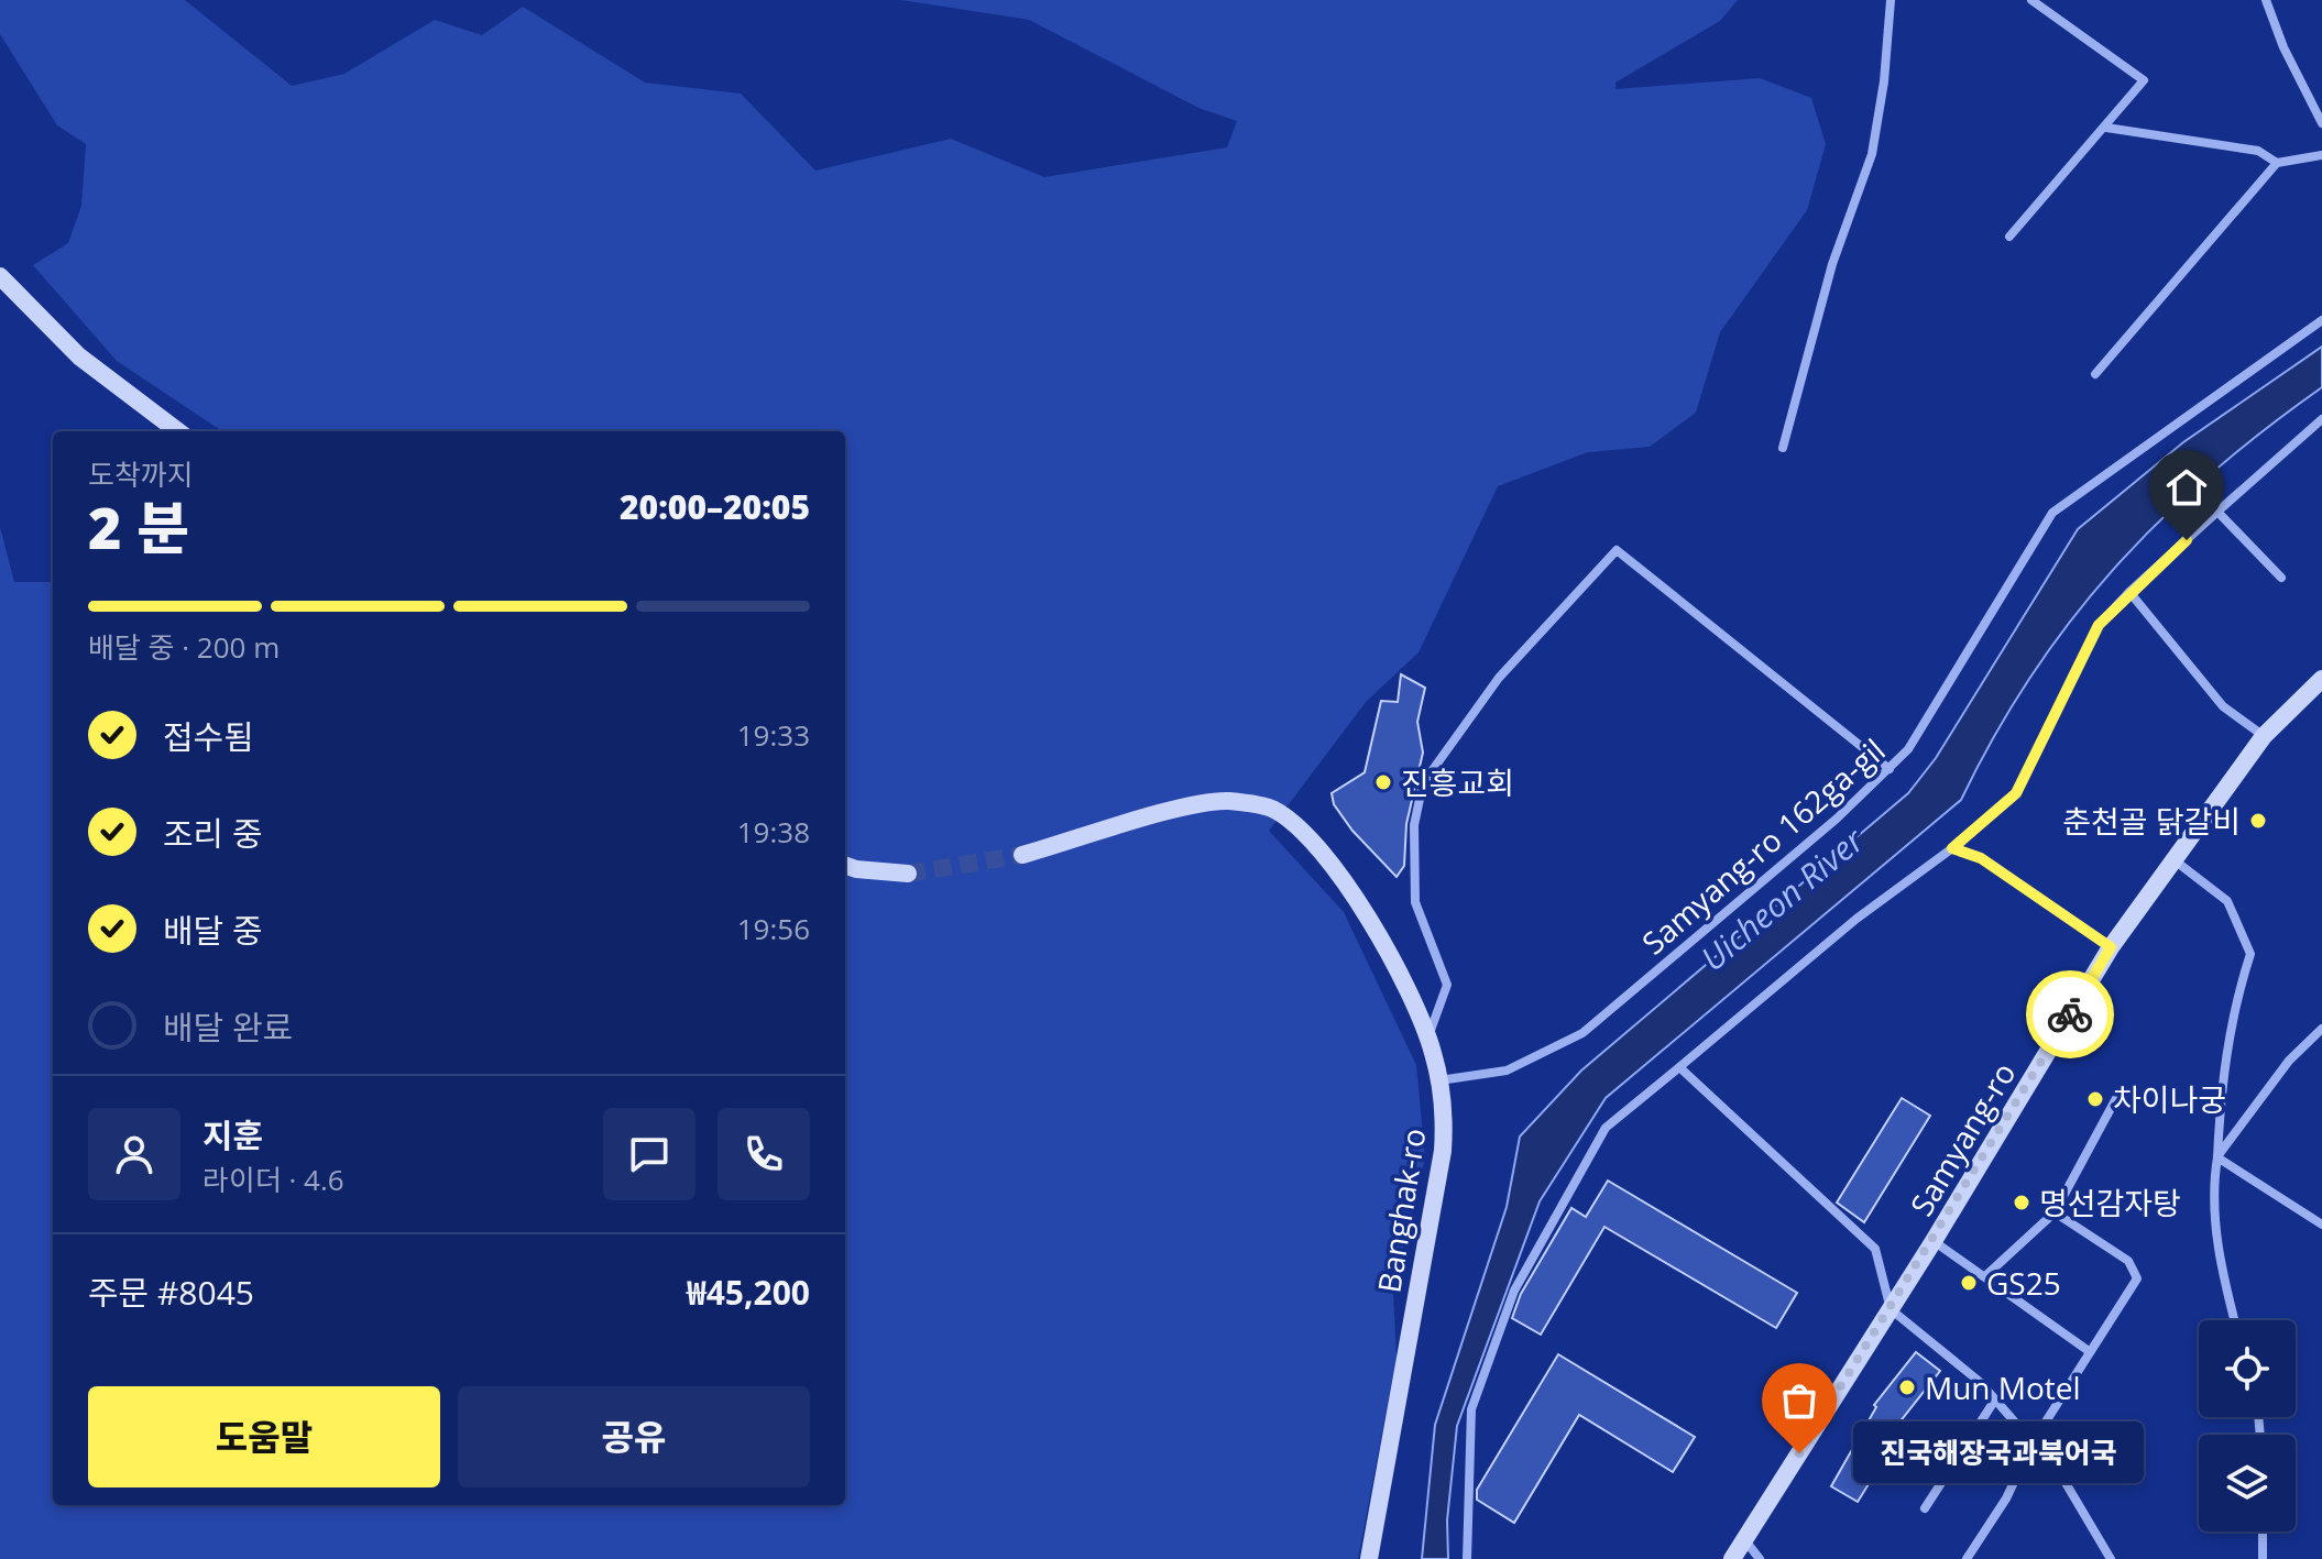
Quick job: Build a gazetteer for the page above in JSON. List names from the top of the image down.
{
  "streets": {
    "main road": ["Samyang-ro", "Banghak-ro"],
    "street": ["Samyang-ro 162ga-gil"]
  },
  "crossings": [
    ["Samyang-ro 162ga-gil", "Banghak-ro"]
  ],
  "water": ["Uicheon River"],
  "places": [
    "진흥교회",
    "춘천골 닭갈비",
    "차이나궁",
    "명선감자탕",
    "GS25",
    "Mun Motel",
    "진국해장국과북어국"
  ],
  "page": {
    "heading": ["2 분", "도착까지", "20:00–20:05"],
    "panel": [
      "지훈",
      "라이더 · 4.6",
      "주문 #8045",
      "₩45,200"
    ],
    "bar": "배달 중 · 200 m",
    "list": [
      ["접수됨", "19:33"],
      ["조리 중", "19:38"],
      ["배달 중", "19:56"],
      "배달 완료"
    ],
    "buttons": ["도움말", "공유"],
    "bubble": "진국해장국과북어국"
  }
}
